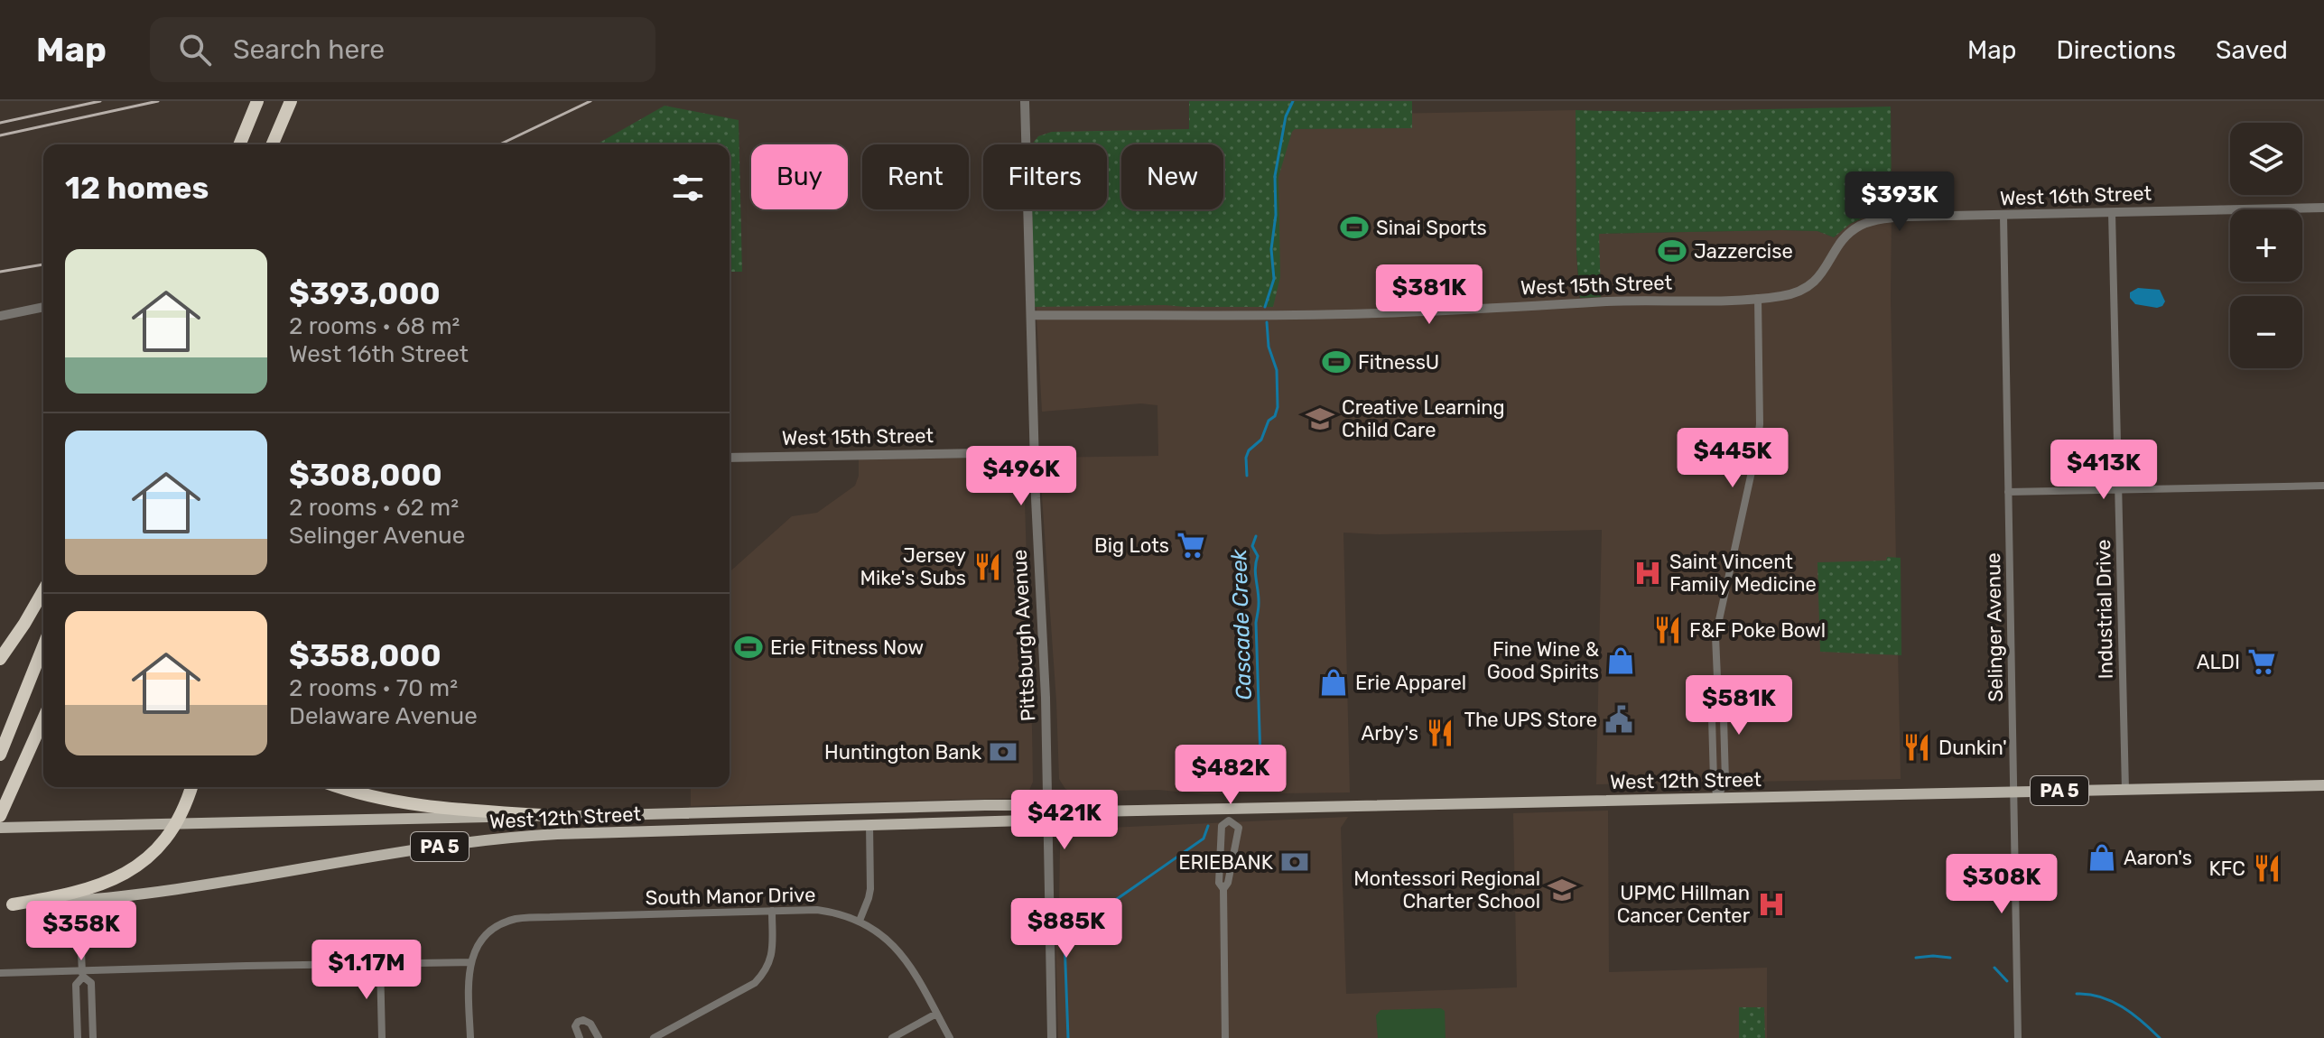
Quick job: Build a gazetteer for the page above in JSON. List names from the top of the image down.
{
  "streets": {
    "main road": ["West 12th Street", "PA 5"],
    "street": [
      "West 16th Street",
      "West 15th Street",
      "Industrial Drive",
      "Selinger Avenue",
      "Pittsburgh Avenue",
      "South Manor Drive"
    ]
  },
  "crossings": [
    ["West 16th Street", "West 15th Street"],
    ["West 16th Street", "Industrial Drive"],
    ["West 16th Street", "Selinger Avenue"],
    ["West 15th Street", "Pittsburgh Avenue"],
    ["Industrial Drive", "West 12th Street"],
    ["Selinger Avenue", "West 12th Street"],
    ["Pittsburgh Avenue", "West 12th Street"]
  ],
  "water": ["Cascade Creek"],
  "places": {
    "sports": [
      "Sinai Sports",
      "Jazzercise",
      "FitnessU",
      "Erie Fitness Now"
    ],
    "school or university": ["Creative Learning Child Care", "Montessori Regional Charter School"],
    "supermarket": ["Big Lots", "ALDI"],
    "restaurant": [
      "Jersey Mike's Subs",
      "F&F Poke Bowl",
      "Arby's",
      "Dunkin'",
      "KFC"
    ],
    "hospital": ["Saint Vincent Family Medicine", "UPMC Hillman Cancer Center"],
    "shop": ["Fine Wine & Good Spirits", "Erie Apparel", "Aaron's"],
    "public building": ["The UPS Store"],
    "bank": ["Huntington Bank", "ERIEBANK"]
  },
  "page": {
    "header": "Map",
    "search": "Search here",
    "nav": ["Map", "Directions", "Saved"],
    "map_buttons": ["+", "−"],
    "chip": [
      "Buy",
      "Rent",
      "Filters",
      "New"
    ],
    "heading": "12 homes",
    "price": [
      "$393K",
      "$381K",
      "$445K",
      "$413K",
      "$496K",
      "$581K",
      "$482K",
      "$421K",
      "$308K",
      "$885K",
      "$358K",
      "$1.17M"
    ],
    "list": [
      {
        "name": "$393,000",
        "note": "2 rooms · 68 m² · West 16th Street"
      },
      {
        "name": "$308,000",
        "note": "2 rooms · 62 m² · Selinger Avenue"
      },
      {
        "name": "$358,000",
        "note": "2 rooms · 70 m² · Delaware Avenue"
      }
    ]
  }
}
